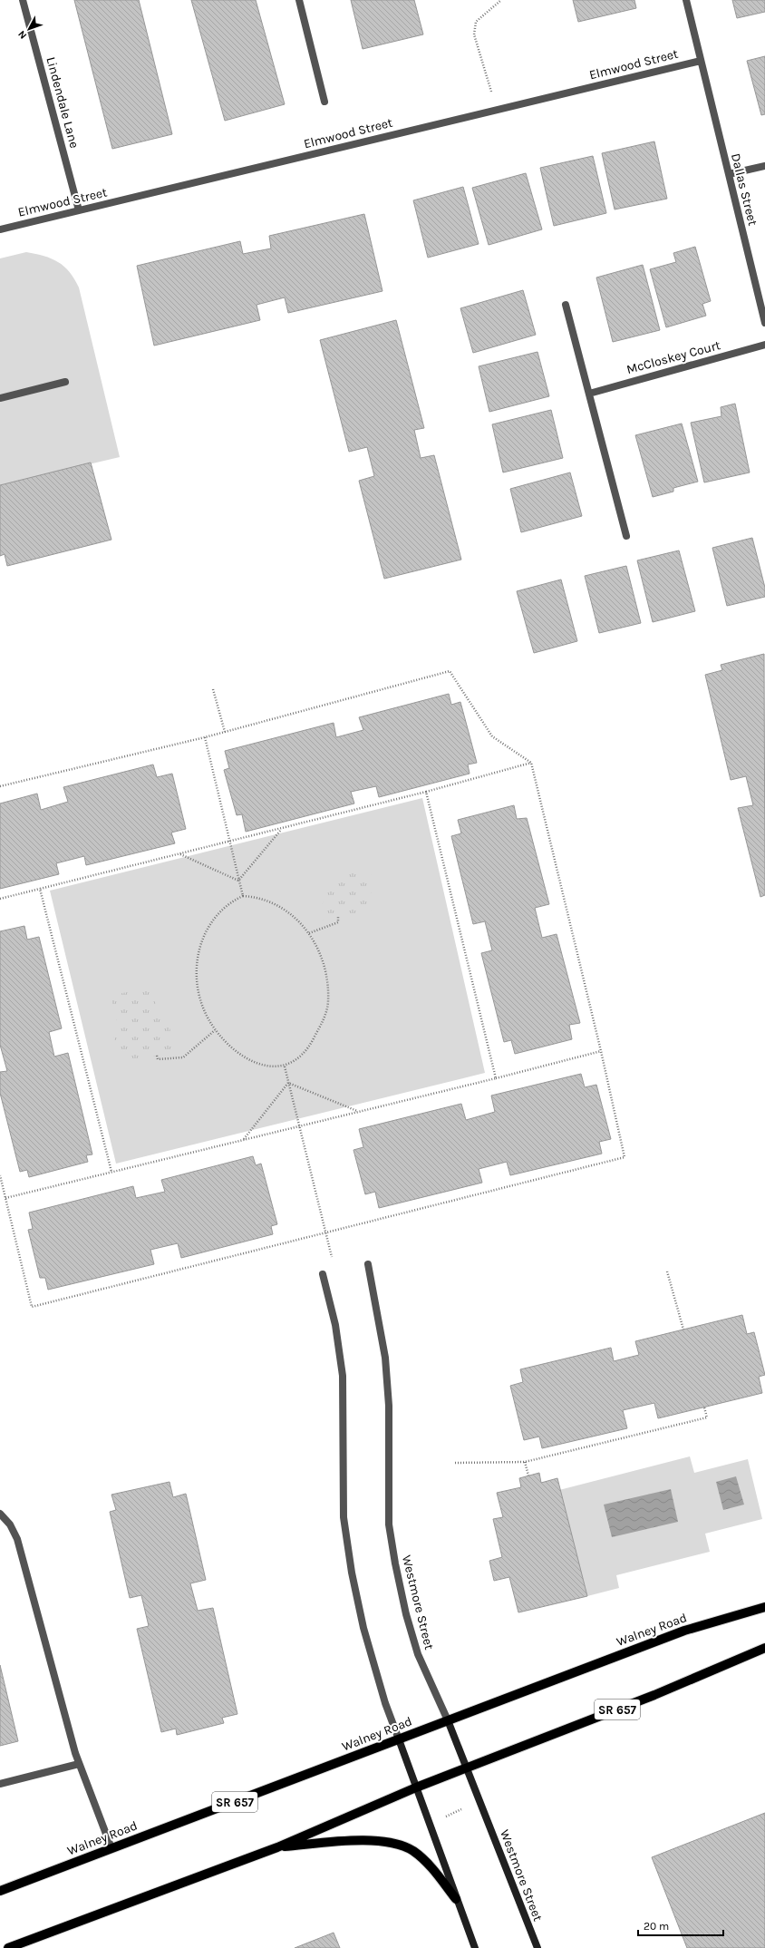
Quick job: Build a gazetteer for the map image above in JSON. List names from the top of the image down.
{
  "streets": {
    "main road": ["Walney Road", "SR 657"],
    "street": [
      "Elmwood Street",
      "Lindendale Lane",
      "Dallas Street",
      "McCloskey Court",
      "Westmore Street"
    ]
  },
  "crossings": [
    ["Elmwood Street", "Lindendale Lane"],
    ["Elmwood Street", "Dallas Street"],
    ["Westmore Street", "Walney Road"],
    ["Westmore Street", "SR 657"]
  ],
  "scale_bar": "20 m",
  "north": "bottom left"
}
